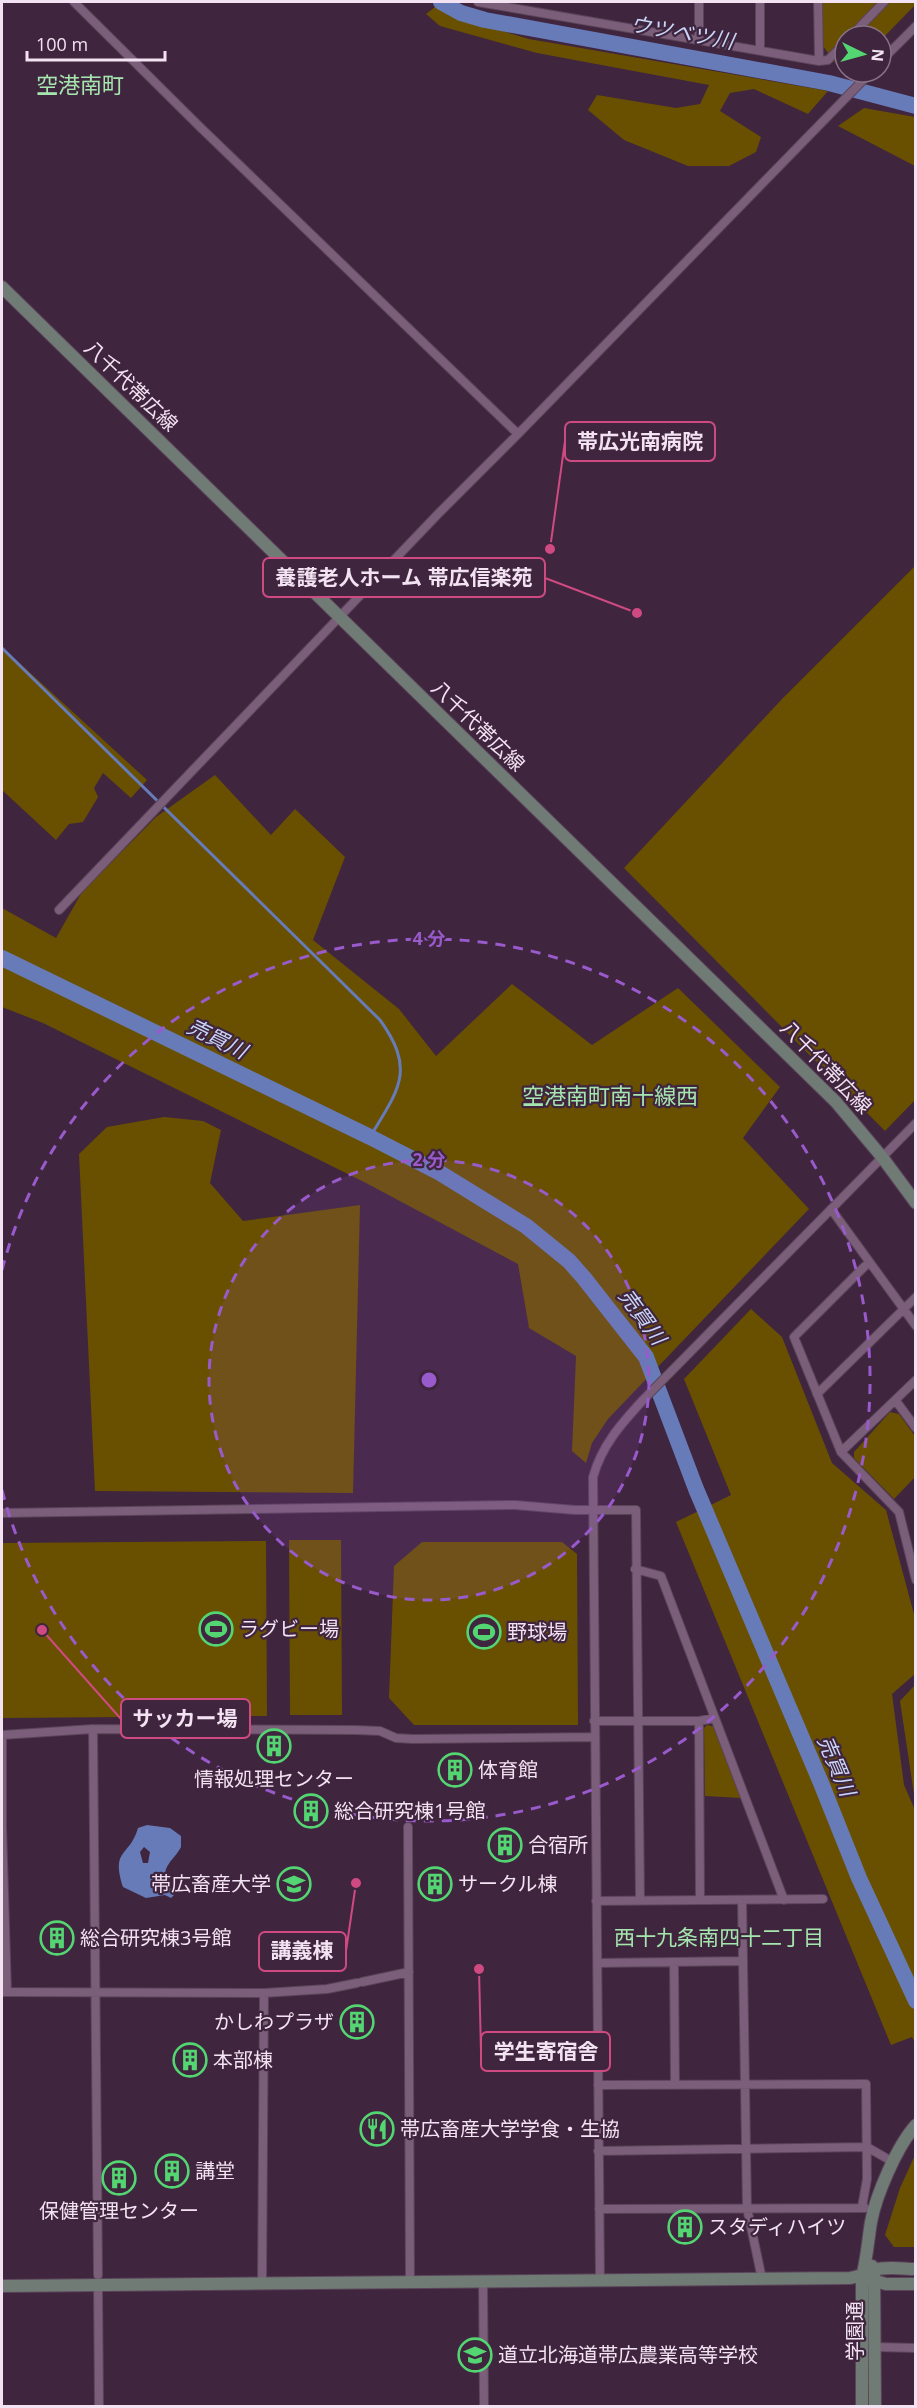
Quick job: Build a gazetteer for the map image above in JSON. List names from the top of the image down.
{
  "streets": {
    "street": ["八千代帯広線", "学園通"]
  },
  "districts": ["空港南町", "空港南町南十線西", "西十九条南四十二丁目"],
  "water": ["ウツベツ川", "売買川"],
  "places": {
    "other": [
      "帯広光南病院",
      "養護老人ホーム 帯広信楽苑",
      "サッカー場",
      "講義棟",
      "学生寄宿舎"
    ],
    "sports": ["ラグビー場", "野球場"],
    "building": [
      "情報処理センター",
      "体育館",
      "総合研究棟1号館",
      "合宿所",
      "サークル棟",
      "総合研究棟3号館",
      "かしわプラザ",
      "本部棟",
      "講堂",
      "保健管理センター",
      "スタディハイツ"
    ],
    "school or university": ["帯広畜産大学", "道立北海道帯広農業高等学校"],
    "restaurant": ["帯広畜産大学学食・生協"]
  },
  "scale_bar": "100 m",
  "north": "right",
  "rings": ["4 分", "2 分"]
}
